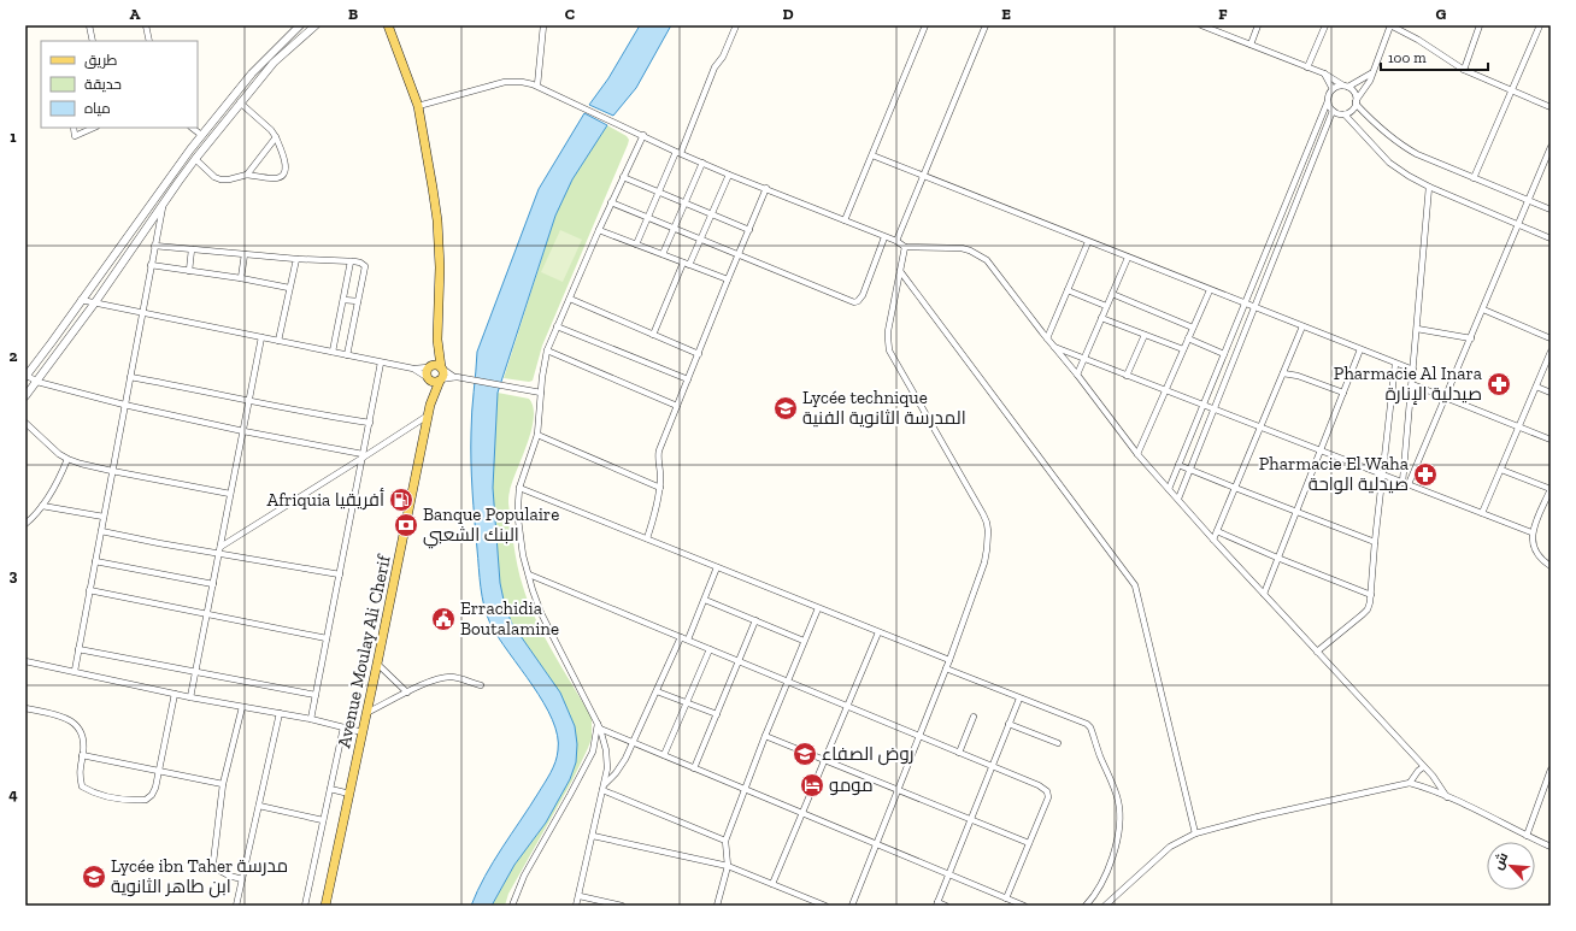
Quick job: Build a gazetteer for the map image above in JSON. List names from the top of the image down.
{
  "streets": {
    "main road": ["Avenue Moulay Ali Cherif"]
  },
  "places": {
    "pharmacy": ["Pharmacie Al Inara صيدلية الإنارة", "Pharmacie El Waha صيدلية الواحة"],
    "school or university": ["Lycée technique المدرسة الثانوية الفنية", "روض الصفاء", "Lycée ibn Taher مدرسة ابن طاهر الثانوية"],
    "fuel station": ["Afriquia أفريقيا"],
    "bank": ["Banque Populaire البنك الشعبي"],
    "public building": ["Errachidia Boutalamine"],
    "hotel": ["مومو"]
  },
  "legend": ["طريق", "حديقة", "مياه"],
  "scale_bar": "100 m",
  "north": "top left",
  "grid": {
    "columns": [
      "A",
      "B",
      "C",
      "D",
      "E",
      "F",
      "G"
    ],
    "rows": [
      "1",
      "2",
      "3",
      "4"
    ]
  }
}
